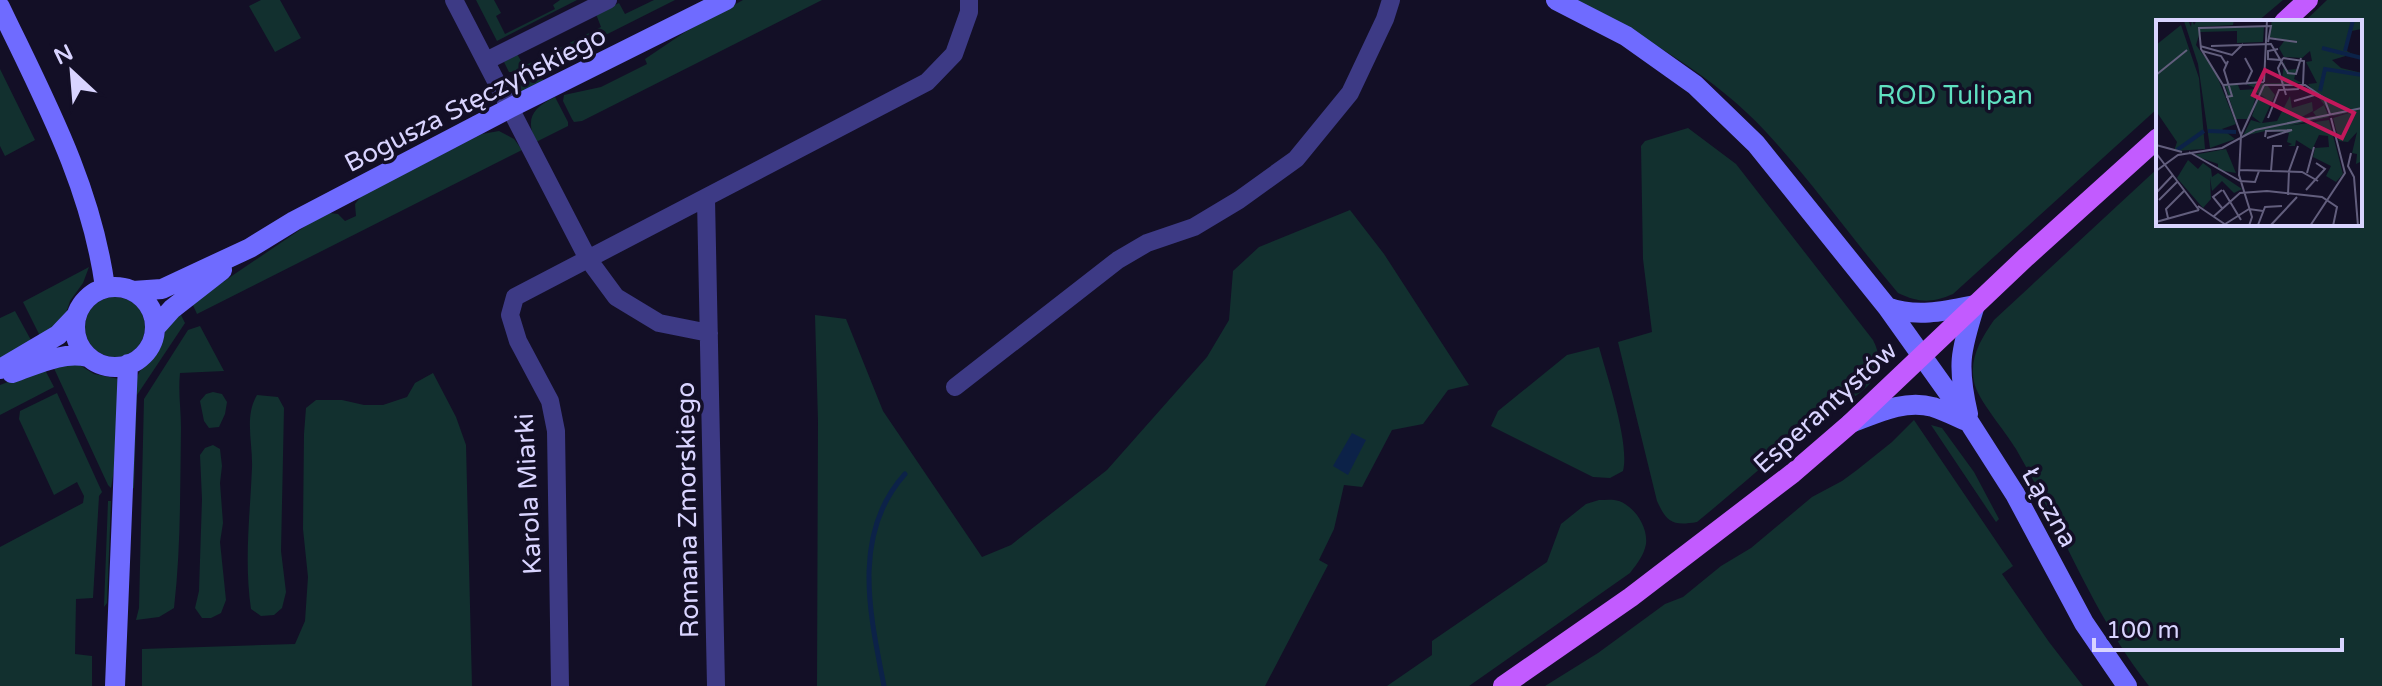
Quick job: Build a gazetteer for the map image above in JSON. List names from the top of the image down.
{
  "streets": {
    "main road": ["Esperantystów"],
    "street": [
      "Bogusza Stęczyńskiego",
      "Karola Miarki",
      "Łączna",
      "Romana Zmorskiego"
    ]
  },
  "crossings": [
    ["Esperantystów", "Łączna"]
  ],
  "parks": ["ROD Tulipan"],
  "scale_bar": "100 m",
  "north": "top left"
}
